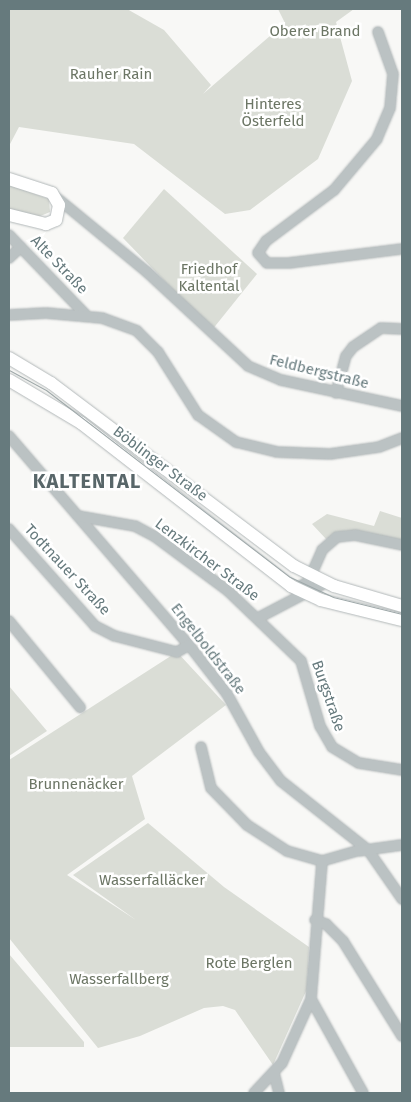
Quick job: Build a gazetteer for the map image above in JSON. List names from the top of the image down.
{
  "streets": {
    "main road": ["Böblinger Straße"],
    "street": [
      "Alte Straße",
      "Feldbergstraße",
      "Lenzkircher Straße",
      "Todtnauer Straße",
      "Engelboldstraße",
      "Burgstraße"
    ]
  },
  "crossings": [
    ["Lenzkircher Straße", "Engelboldstraße"],
    ["Lenzkircher Straße", "Burgstraße"],
    ["Todtnauer Straße", "Engelboldstraße"]
  ],
  "districts": ["KALTENTAL"],
  "parks": [
    "Oberer Brand",
    "Rauher Rain",
    "Hinteres Österfeld",
    "Friedhof Kaltental",
    "Brunnenäcker",
    "Wasserfalläcker",
    "Rote Berglen",
    "Wasserfallberg"
  ]
}
